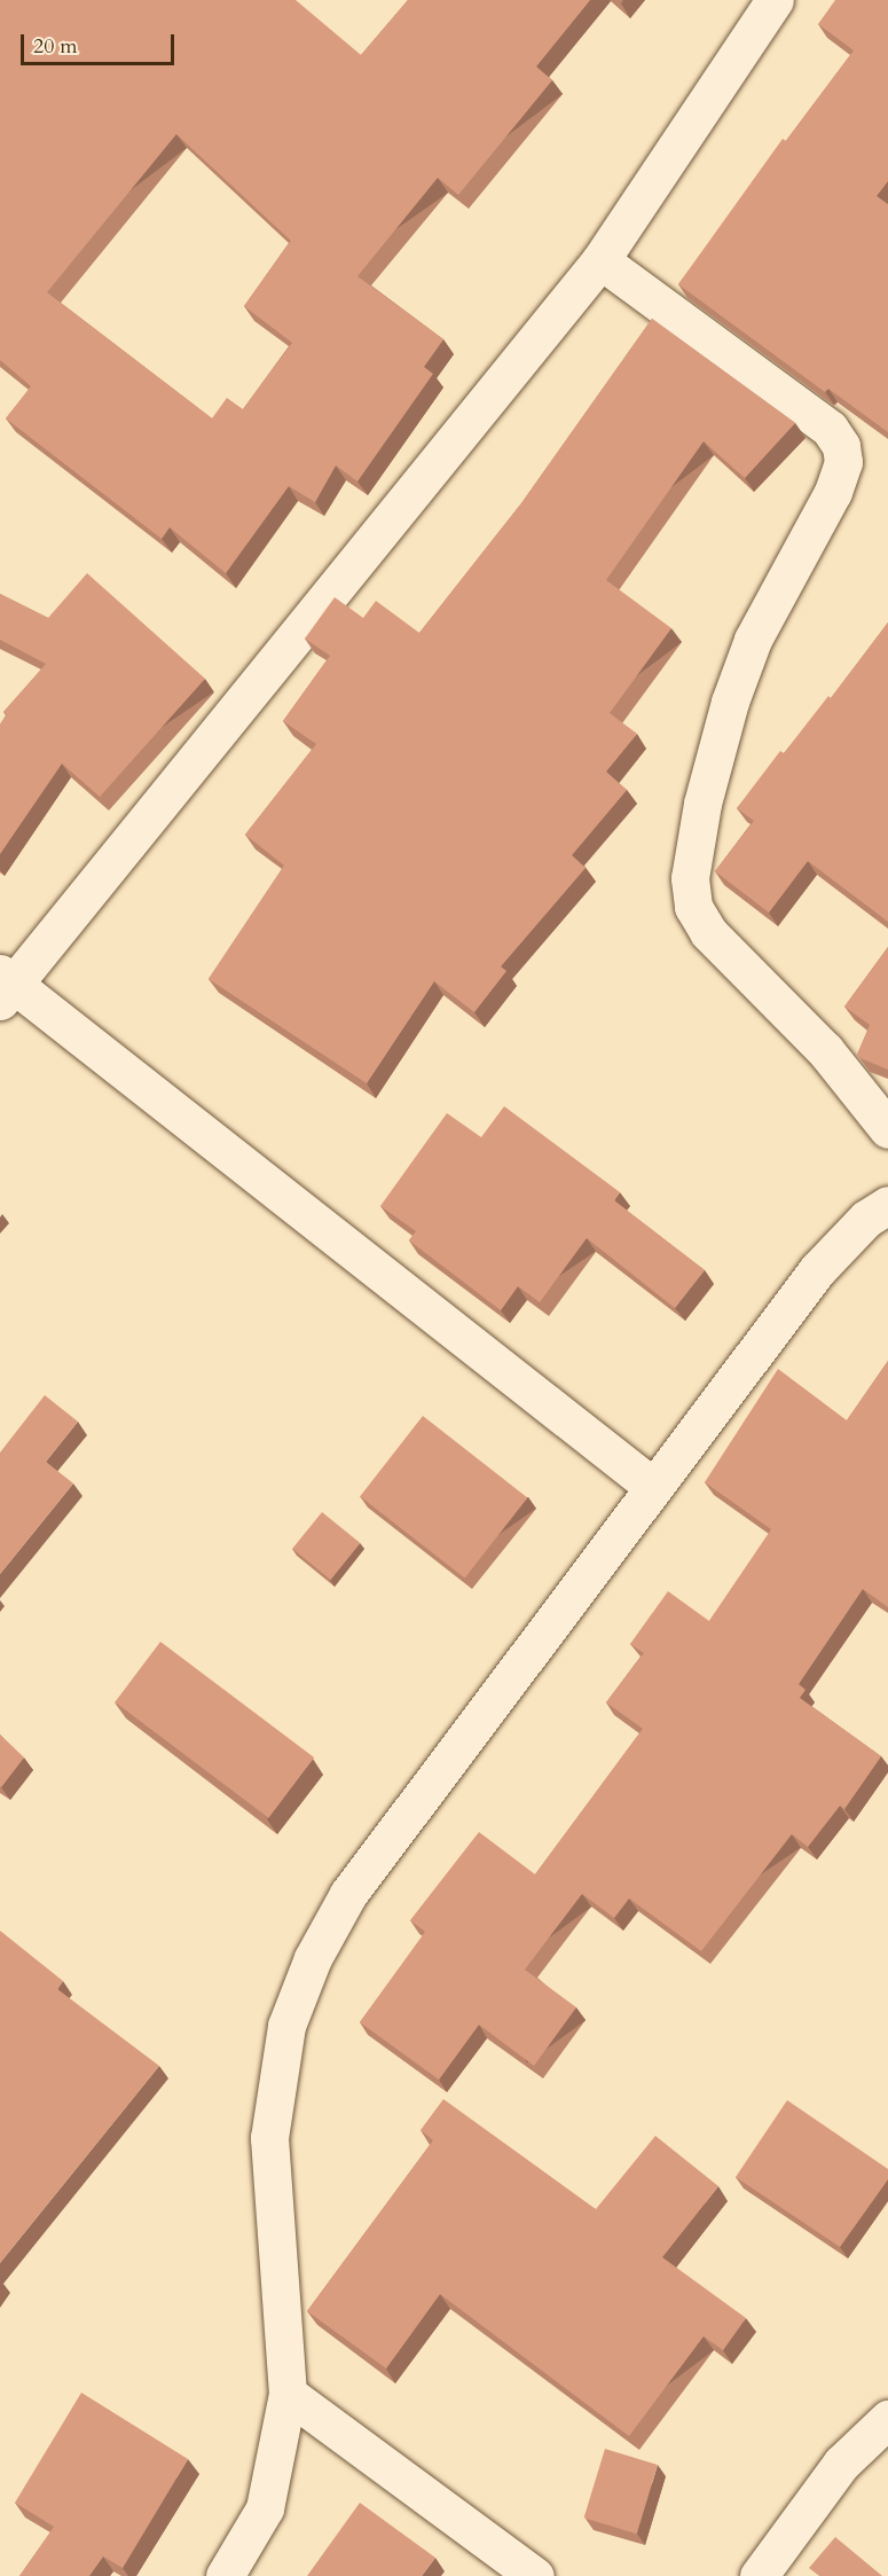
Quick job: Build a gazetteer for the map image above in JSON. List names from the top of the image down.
{
  "scale_bar": "20 m"
}
